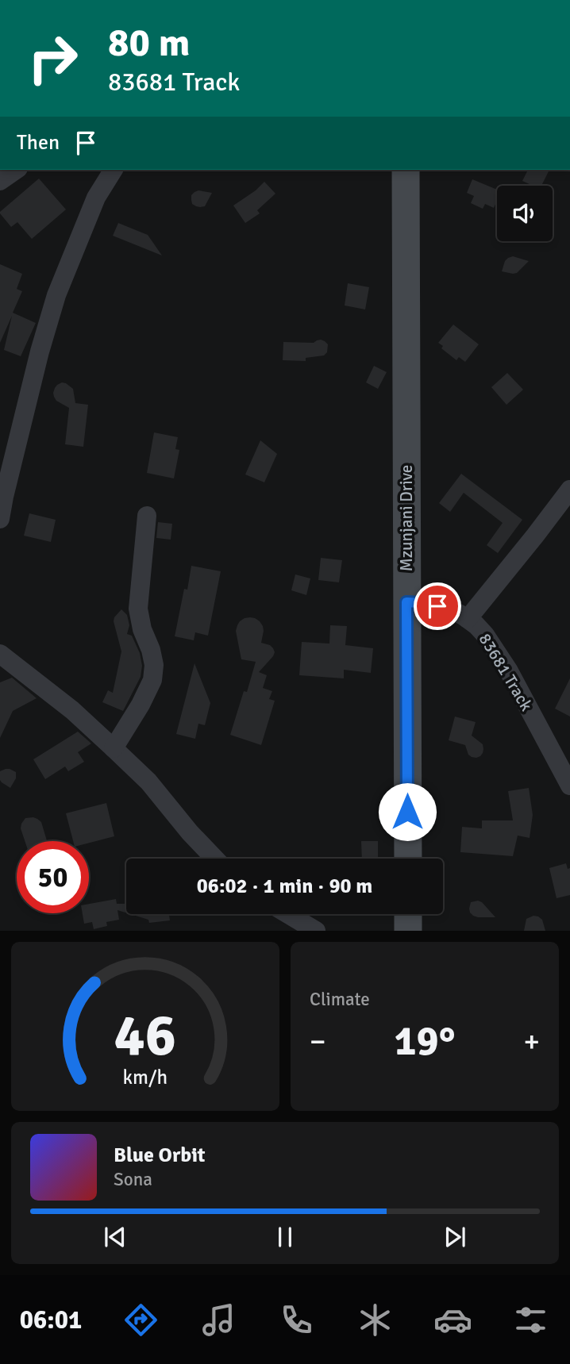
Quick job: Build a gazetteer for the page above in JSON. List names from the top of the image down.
{
  "streets": {
    "main road": ["Mzunjani Drive"],
    "street": ["83681 Track"]
  },
  "crossings": [
    ["Mzunjani Drive", "83681 Track"]
  ],
  "page": {
    "turn": ["80 m", "83681 Track"],
    "then": "Then",
    "limit": "50",
    "trip": "06:02 · 1 min · 90 m",
    "tile": "Climate",
    "heat": ["−", "19°", "+"],
    "song": ["Blue Orbit", "Sona"],
    "tabs": "06:01",
    "gauge": ["46", "km/h"]
  }
}
